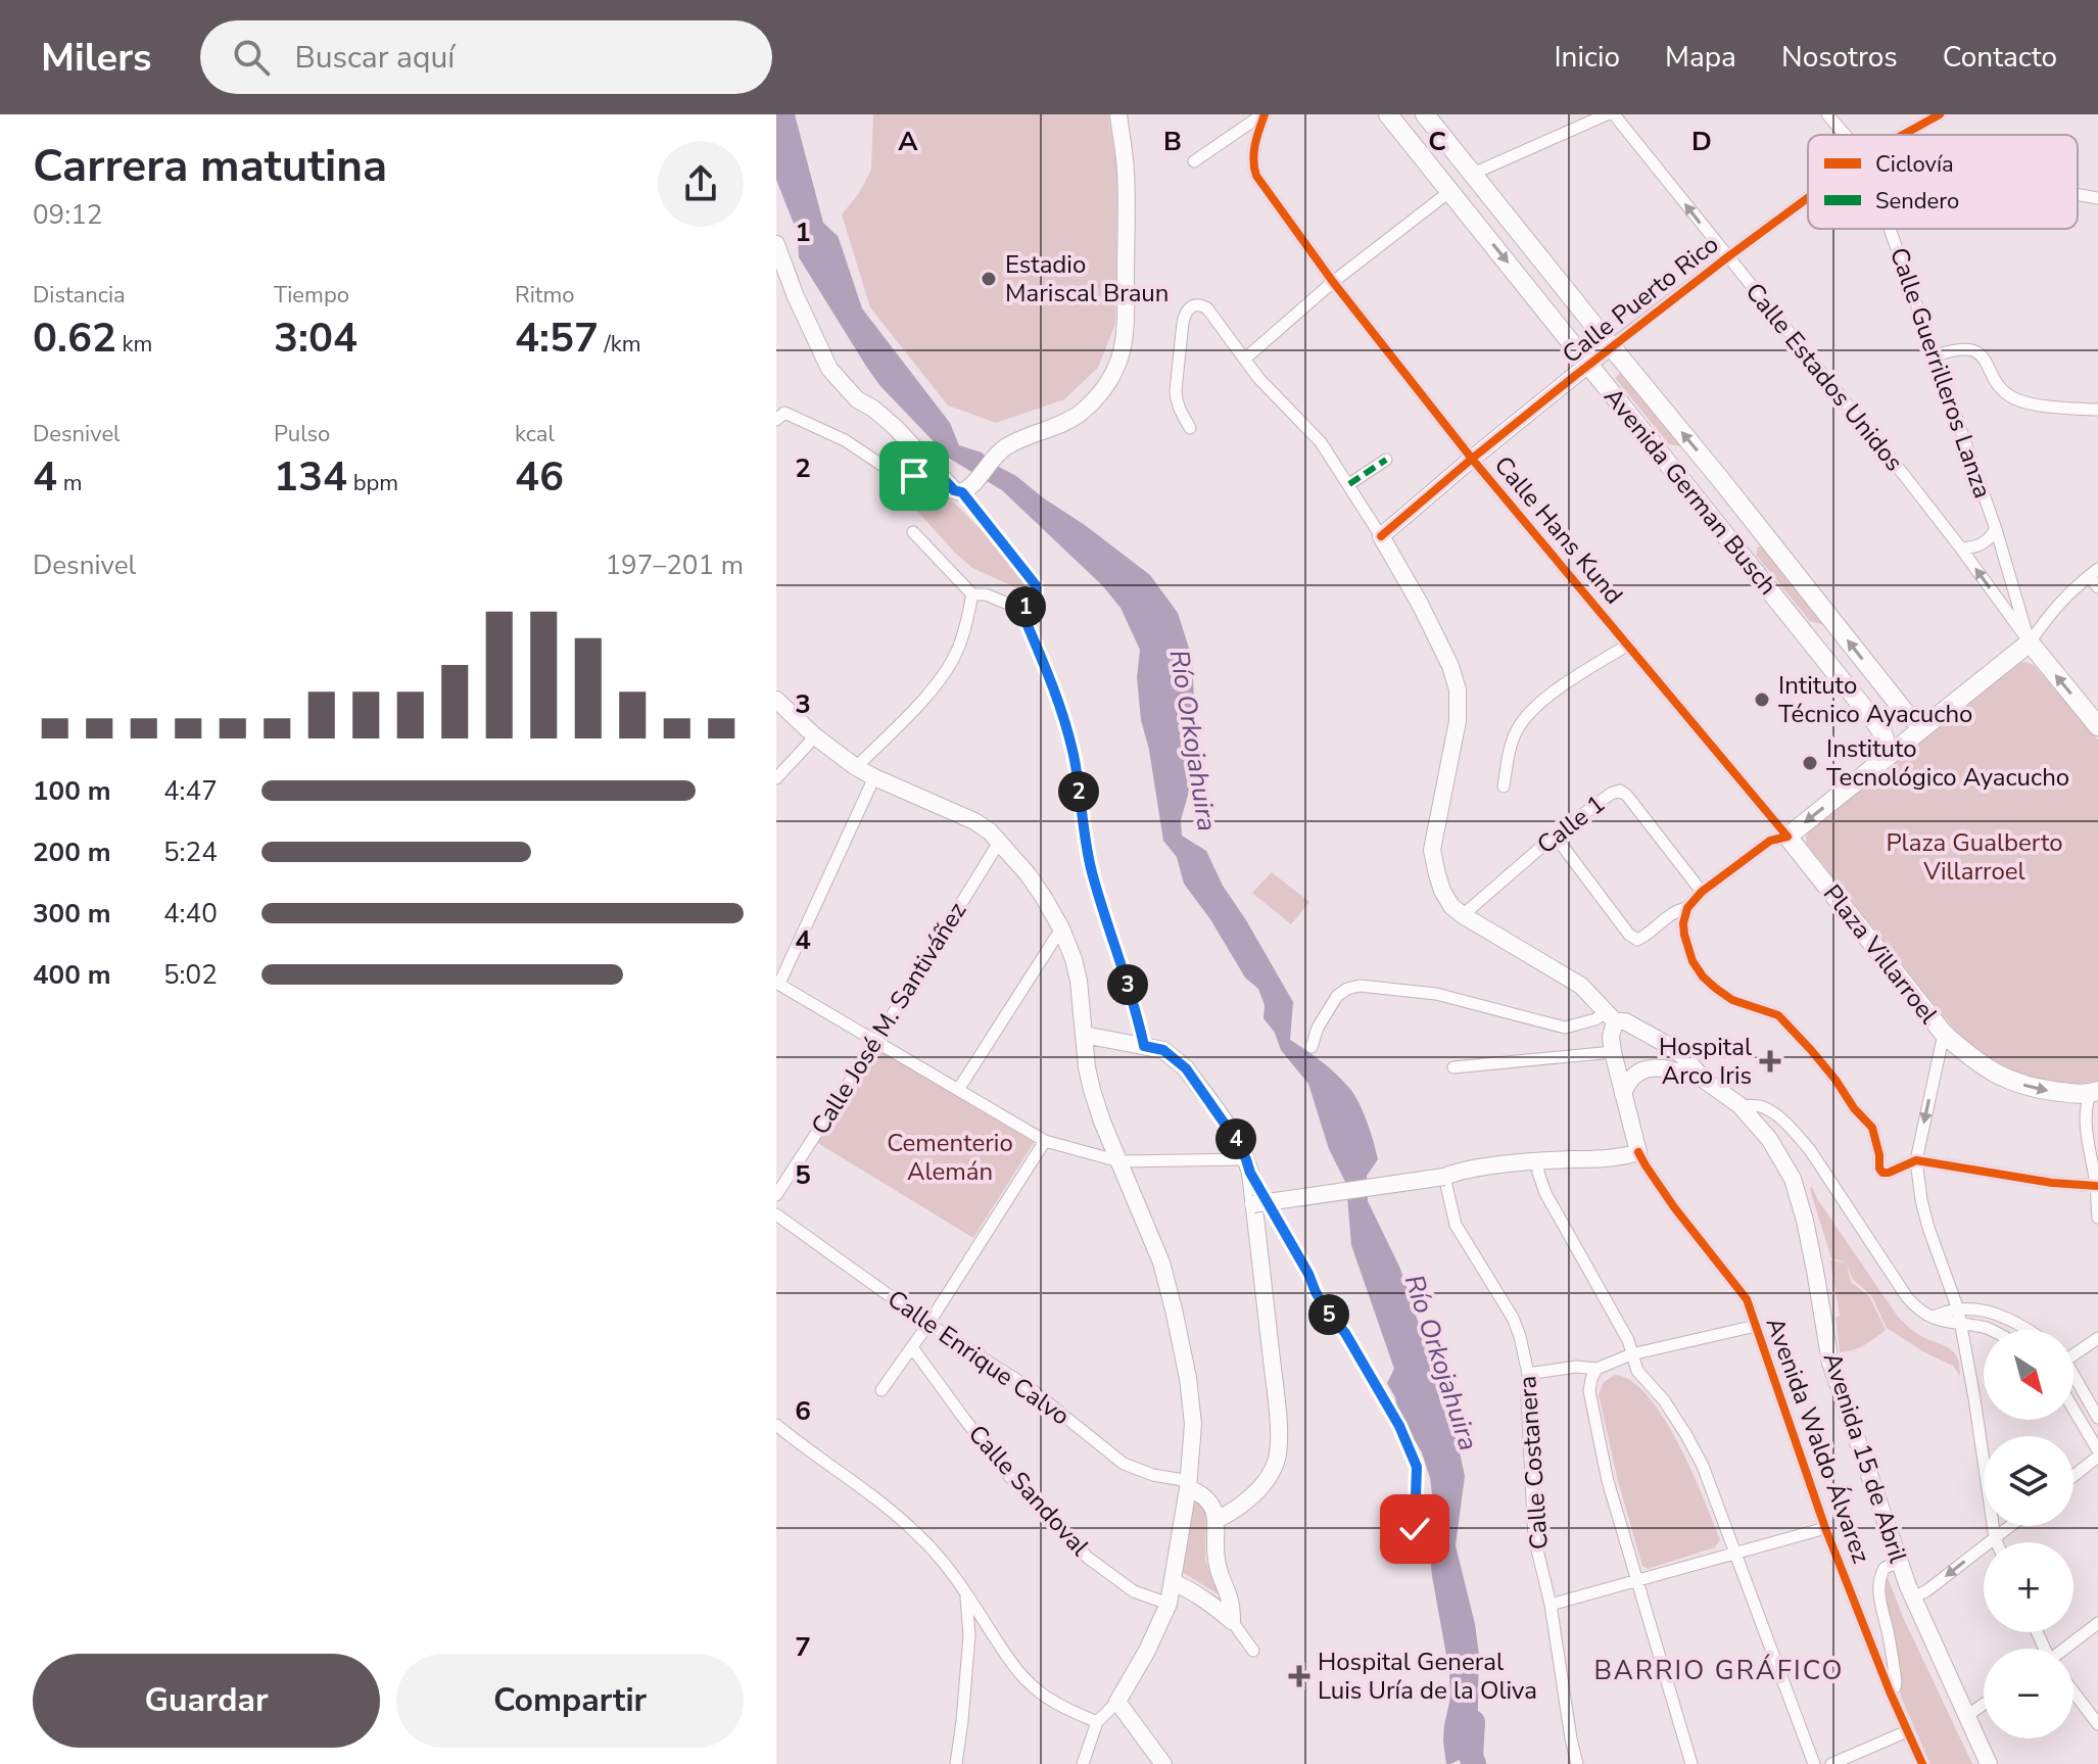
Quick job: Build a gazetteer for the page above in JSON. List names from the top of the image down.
{
  "streets": {
    "main road": [
      "Calle Puerto Rico",
      "Avenida German Busch",
      "Plaza Villarroel",
      "Avenida 15 de Abril"
    ],
    "street": [
      "Calle Guerrilleros Lanza",
      "Calle Estados Unidos",
      "Calle Hans Kund",
      "Calle 1",
      "Calle José M. Santiváñez",
      "Calle Enrique Calvo",
      "Avenida Waldo Álvarez",
      "Calle Costanera",
      "Calle Sandoval"
    ]
  },
  "crossings": [
    ["Calle Puerto Rico", "Calle Estados Unidos"],
    ["Calle Puerto Rico", "Avenida German Busch"],
    ["Calle Puerto Rico", "Calle Hans Kund"],
    ["Calle Guerrilleros Lanza", "Calle Estados Unidos"],
    ["Calle Hans Kund", "Plaza Villarroel"]
  ],
  "one_way": ["Calle Estados Unidos", "Plaza Villarroel"],
  "districts": ["BARRIO GRÁFICO"],
  "water": ["Río Orkojahuira"],
  "parks": ["Plaza Gualberto Villarroel", "Cementerio Alemán"],
  "places": {
    "other": ["Estadio Mariscal Braun", "Intituto Técnico Ayacucho", "Instituto Tecnológico Ayacucho"],
    "health": ["Hospital Arco Iris", "Hospital General Luis Uría de la Oliva"]
  },
  "legend": ["Ciclovía", "Sendero"],
  "north": "bottom right",
  "page": {
    "header": "Milers",
    "search": "Buscar aquí",
    "nav": [
      "Inicio",
      "Mapa",
      "Nosotros",
      "Contacto"
    ],
    "heading": ["Carrera matutina", "09:12"],
    "stats": [
      ["Distancia", "0.62 km"],
      ["Tiempo", "3:04"],
      ["Ritmo", "4:57 /km"],
      ["Desnivel", "4 m"],
      ["Pulso", "134 bpm"],
      ["kcal", "46"]
    ],
    "chart": ["Desnivel", "197–201 m"],
    "pins": [
      "1",
      "2",
      "3",
      "4",
      "5"
    ],
    "list": [
      {
        "name": "100 m",
        "note": "4:47"
      },
      {
        "name": "200 m",
        "note": "5:24"
      },
      {
        "name": "300 m",
        "note": "4:40"
      },
      {
        "name": "400 m",
        "note": "5:02"
      }
    ],
    "map_buttons": ["+", "−"],
    "buttons": ["Guardar", "Compartir"]
  },
  "grid": {
    "columns": [
      "A",
      "B",
      "C",
      "D"
    ],
    "rows": [
      "1",
      "2",
      "3",
      "4",
      "5",
      "6",
      "7"
    ]
  }
}
